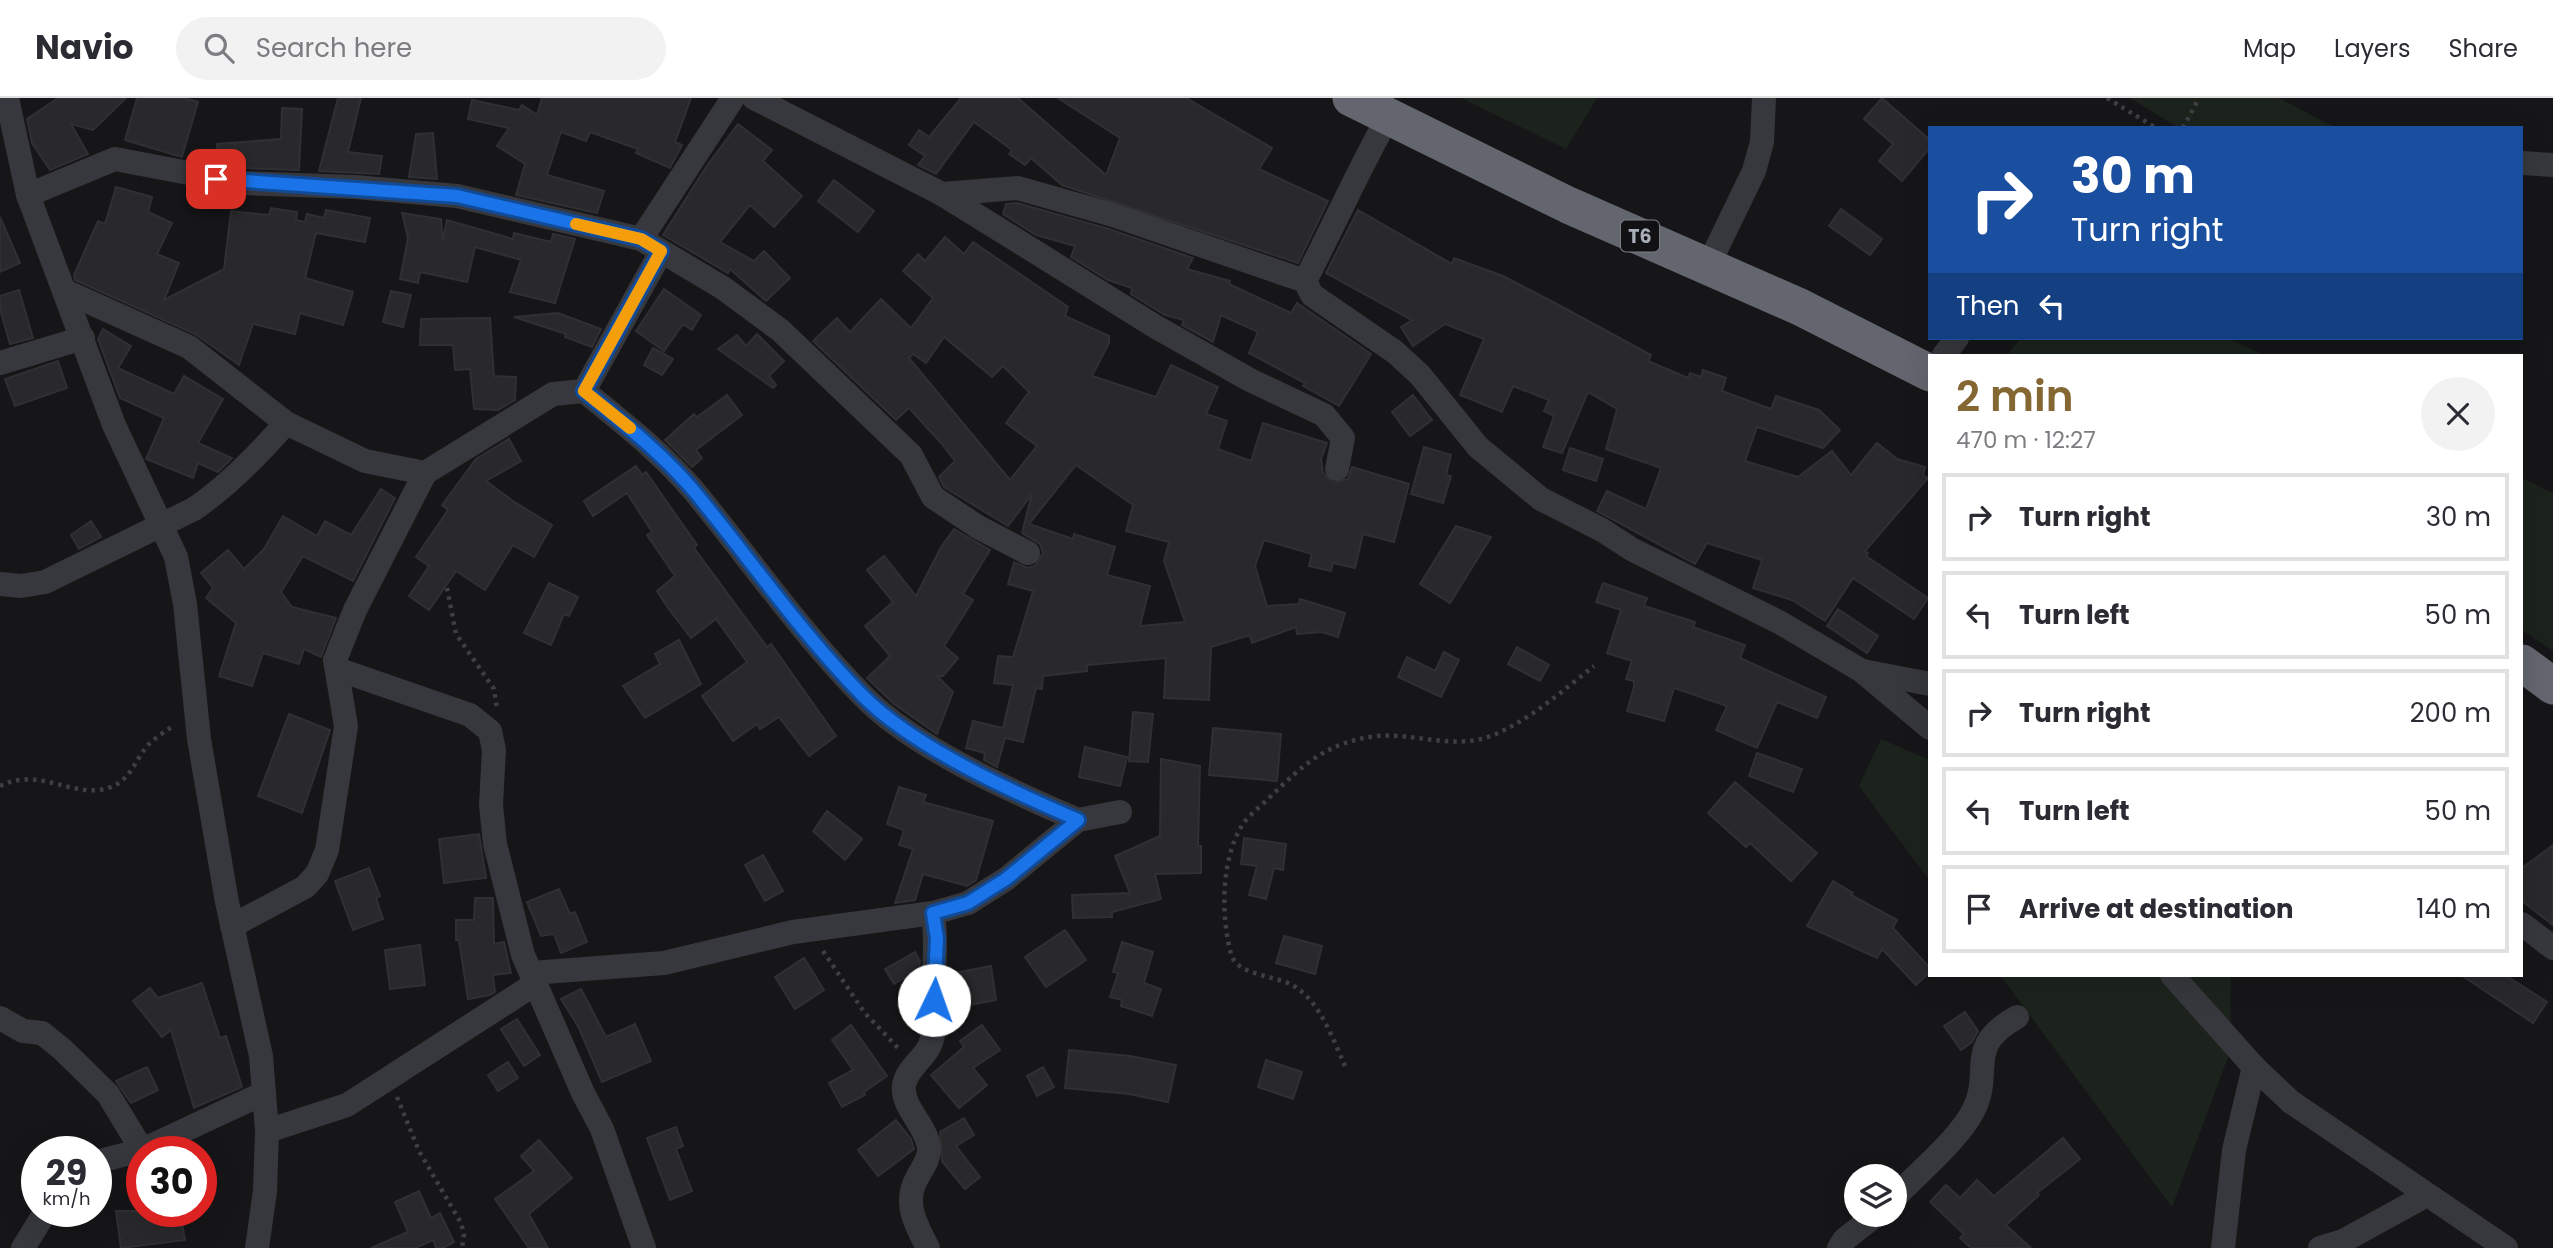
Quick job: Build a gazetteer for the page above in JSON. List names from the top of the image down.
{
  "streets": {
    "highway": ["T6"]
  },
  "page": {
    "header": "Navio",
    "search": "Search here",
    "nav": ["Map", "Layers", "Share"],
    "turn": ["30 m", "Turn right"],
    "then": "Then",
    "heading": ["2 min", "470 m · 12:27"],
    "list": [
      {
        "name": "Turn right",
        "value": "30 m"
      },
      {
        "name": "Turn left",
        "value": "50 m"
      },
      {
        "name": "Turn right",
        "value": "200 m"
      },
      {
        "name": "Turn left",
        "value": "50 m"
      },
      {
        "name": "Arrive at destination",
        "value": "140 m"
      }
    ],
    "speed": "29 km/h",
    "limit": "30"
  }
}
